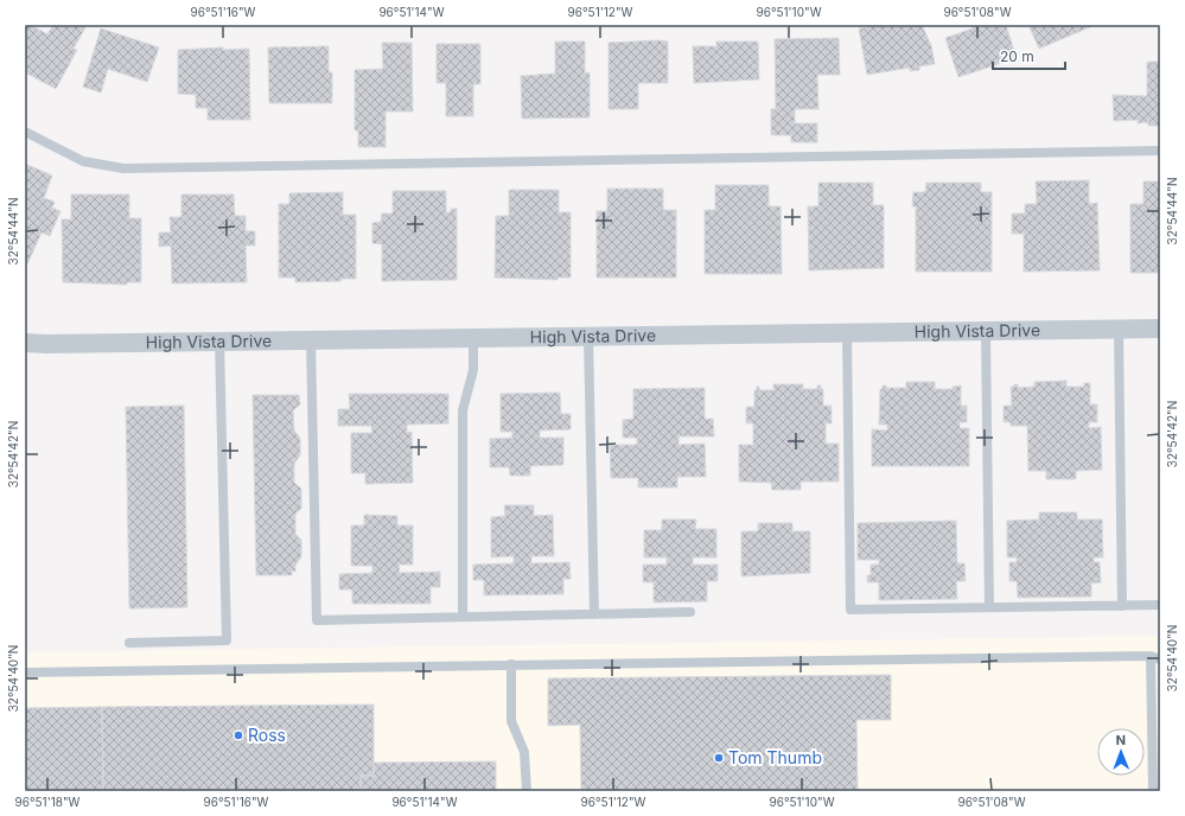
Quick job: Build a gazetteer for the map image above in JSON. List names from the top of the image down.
{
  "streets": {
    "street": ["High Vista Drive"]
  },
  "places": ["Ross", "Tom Thumb"],
  "scale_bar": "20 m",
  "north": "top",
  "coordinates": [
    "96°51'16\"W",
    "96°51'14\"W",
    "96°51'12\"W",
    "96°51'10\"W",
    "96°51'08\"W",
    "32°54'44\"N",
    "32°54'42\"N",
    "32°54'40\"N",
    "96°51'18\"W"
  ]
}
